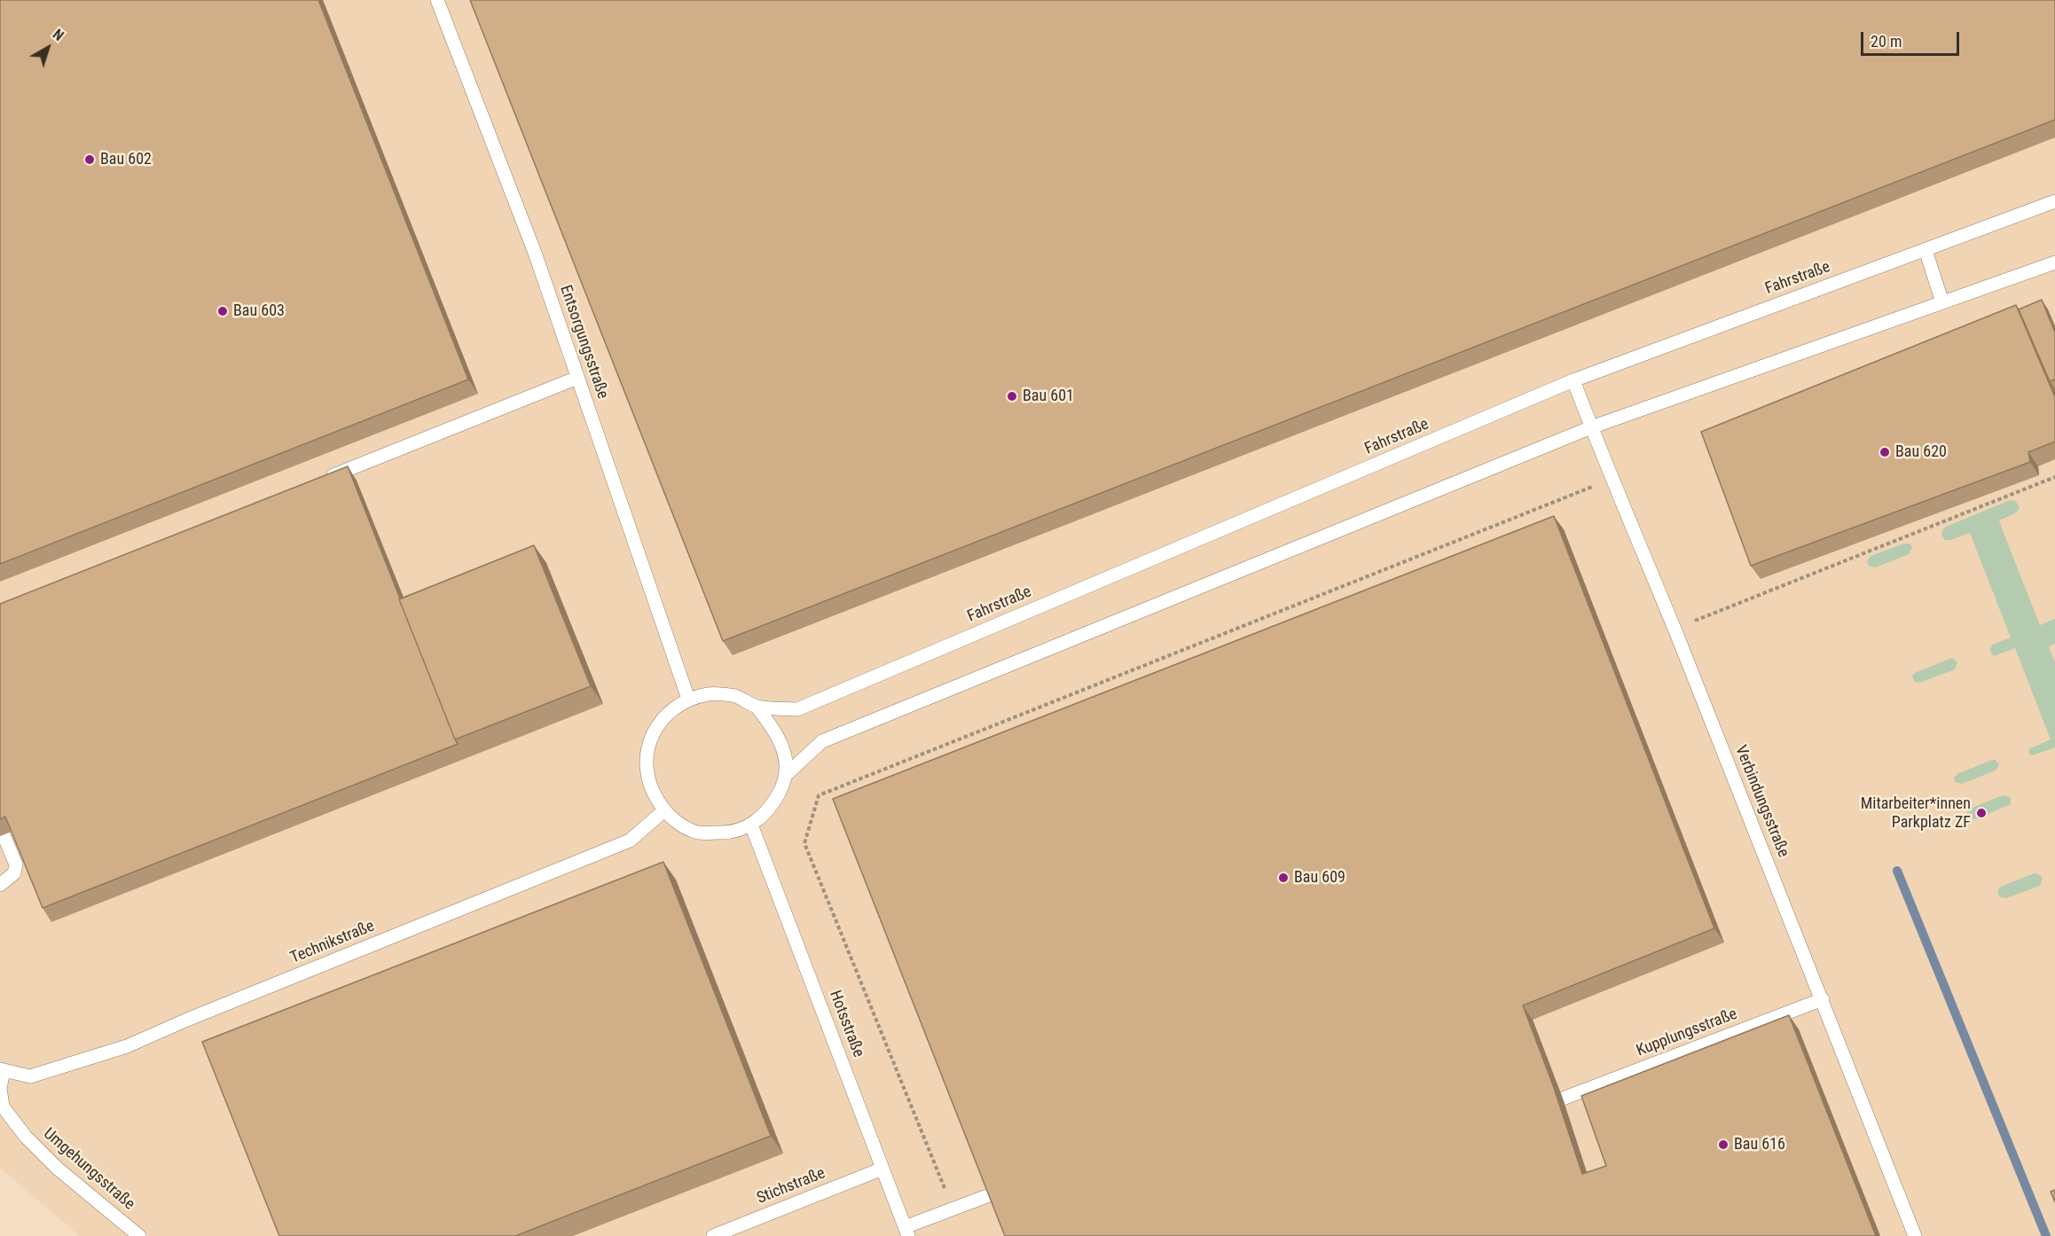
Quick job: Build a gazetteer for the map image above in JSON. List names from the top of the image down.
{
  "streets": {
    "lane": [
      "Fahrstraße",
      "Entsorgungsstraße",
      "Verbindungsstraße",
      "Technikstraße",
      "Hotsstraße",
      "Kupplungsstraße",
      "Umgehungsstraße",
      "Stichstraße"
    ]
  },
  "crossings": [
    ["Fahrstraße", "Entsorgungsstraße"],
    ["Fahrstraße", "Verbindungsstraße"],
    ["Fahrstraße", "Technikstraße"],
    ["Fahrstraße", "Hotsstraße"],
    ["Entsorgungsstraße", "Technikstraße"],
    ["Entsorgungsstraße", "Hotsstraße"],
    ["Verbindungsstraße", "Kupplungsstraße"],
    ["Technikstraße", "Hotsstraße"],
    ["Technikstraße", "Umgehungsstraße"],
    ["Hotsstraße", "Stichstraße"]
  ],
  "places": [
    "Bau 602",
    "Bau 603",
    "Bau 601",
    "Bau 620",
    "Mitarbeiter*innen Parkplatz ZF",
    "Bau 609",
    "Bau 616"
  ],
  "scale_bar": "20 m",
  "north": "top right"
}
